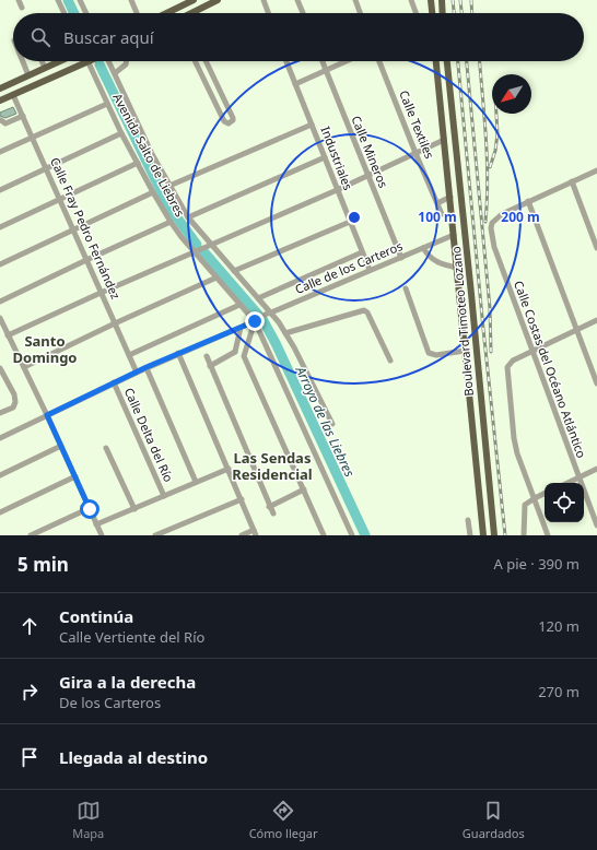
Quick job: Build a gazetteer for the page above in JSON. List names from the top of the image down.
{
  "streets": {
    "main road": ["Boulevard Timoteo Lozano"],
    "street": [
      "Calle Textiles",
      "Calle Mineros",
      "Avenida Salto de Liebres",
      "Industriales",
      "Calle Fray Pedro Fernández",
      "Calle de los Carteros",
      "Calle Costas del Océano Atlántico",
      "Calle Delta del Río"
    ]
  },
  "crossings": [
    ["Calle Mineros", "Calle de los Carteros"],
    ["Avenida Salto de Liebres", "Calle de los Carteros"],
    ["Industriales", "Calle de los Carteros"],
    ["Calle Fray Pedro Fernández", "Calle de los Carteros"],
    ["Calle de los Carteros", "Boulevard Timoteo Lozano"],
    ["Calle de los Carteros", "Calle Delta del Río"]
  ],
  "districts": ["Santo Domingo", "Las Sendas Residencial"],
  "water": ["Arroyo de las Liebres"],
  "north": "bottom left",
  "page": {
    "search": "Buscar aquí",
    "heading": ["5 min", "A pie · 390 m"],
    "list": [
      ["Continúa", "Calle Vertiente del Río", "120 m"],
      ["Gira a la derecha", "De los Carteros", "270 m"],
      "Llegada al destino"
    ],
    "nav": ["Mapa", "Cómo llegar", "Guardados"]
  },
  "rings": ["100 m", "200 m"]
}
